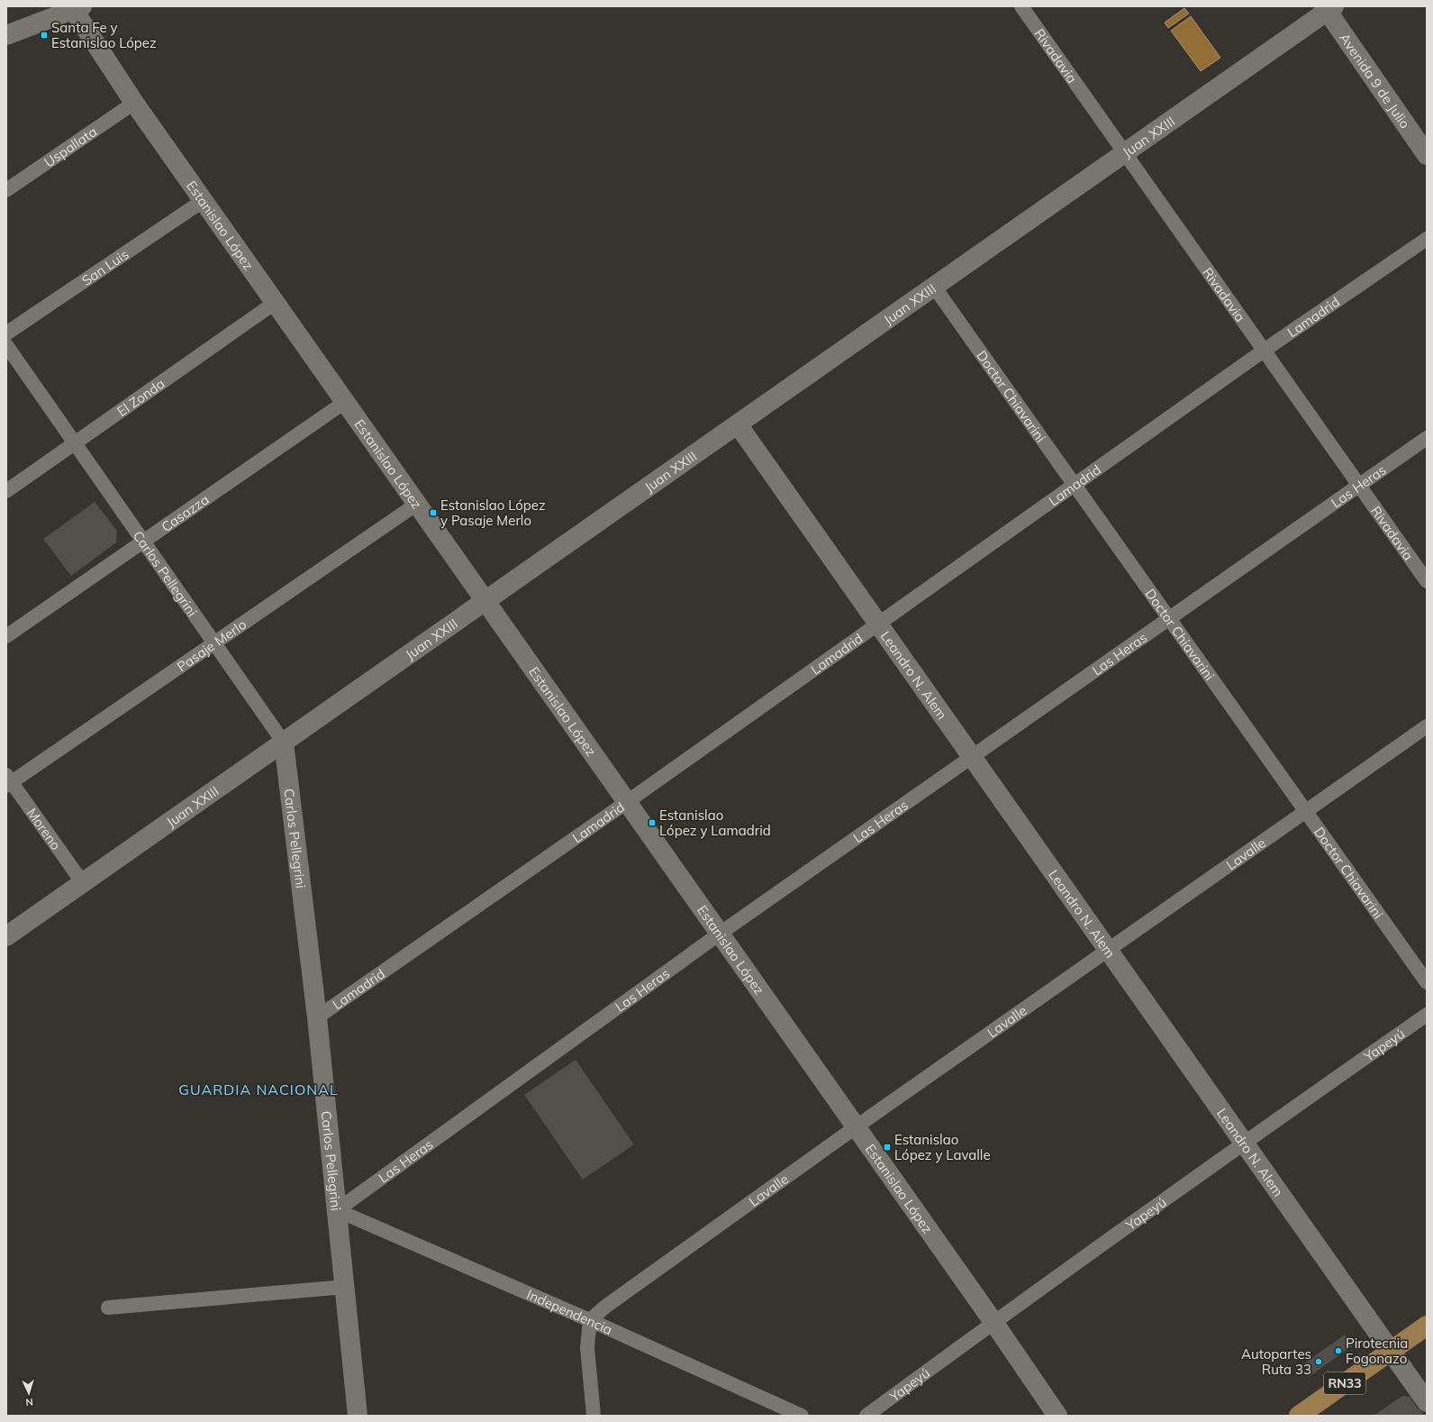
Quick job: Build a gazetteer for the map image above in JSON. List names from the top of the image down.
{
  "streets": {
    "main road": [
      "Avenida 9 de Julio",
      "Juan XXIII",
      "Estanislao López",
      "Carlos Pellegrini",
      "Leandro N. Alem",
      "RN33"
    ],
    "street": [
      "Rivadavia",
      "Uspallata",
      "San Luis",
      "Lamadrid",
      "Doctor Chiavarini",
      "El Zonda",
      "Las Heras",
      "Casazza",
      "Pasaje Merlo",
      "Moreno",
      "Lavalle",
      "Yapeyú",
      "Independencia"
    ]
  },
  "crossings": [
    ["Rivadavia", "Juan XXIII"],
    ["Rivadavia", "Lamadrid"],
    ["Rivadavia", "Las Heras"],
    ["Avenida 9 de Julio", "Juan XXIII"],
    ["Juan XXIII", "Estanislao López"],
    ["Juan XXIII", "Doctor Chiavarini"],
    ["Juan XXIII", "Carlos Pellegrini"],
    ["Juan XXIII", "Leandro N. Alem"],
    ["Juan XXIII", "Moreno"],
    ["Uspallata", "Estanislao López"],
    ["Estanislao López", "San Luis"],
    ["Estanislao López", "Lamadrid"],
    ["Estanislao López", "El Zonda"],
    ["Estanislao López", "Las Heras"],
    ["Estanislao López", "Casazza"],
    ["Estanislao López", "Pasaje Merlo"],
    ["Estanislao López", "Lavalle"],
    ["Estanislao López", "Yapeyú"],
    ["Lamadrid", "Doctor Chiavarini"],
    ["Lamadrid", "Carlos Pellegrini"],
    ["Lamadrid", "Leandro N. Alem"],
    ["Doctor Chiavarini", "Las Heras"],
    ["Doctor Chiavarini", "Lavalle"],
    ["El Zonda", "Carlos Pellegrini"],
    ["Las Heras", "Carlos Pellegrini"],
    ["Las Heras", "Leandro N. Alem"],
    ["Las Heras", "Independencia"],
    ["Casazza", "Carlos Pellegrini"],
    ["Carlos Pellegrini", "Pasaje Merlo"],
    ["Carlos Pellegrini", "Independencia"],
    ["Pasaje Merlo", "Moreno"],
    ["Leandro N. Alem", "Lavalle"],
    ["Leandro N. Alem", "Yapeyú"],
    ["Leandro N. Alem", "RN33"],
    ["Lavalle", "Independencia"]
  ],
  "districts": ["GUARDIA NACIONAL"],
  "places": {
    "transit": [
      "Santa Fe y Estanislao López",
      "Estanislao López y Pasaje Merlo",
      "Estanislao López y Lamadrid",
      "Estanislao López y Lavalle"
    ],
    "other": ["Pirotecnia Fogonazo", "Autopartes Ruta 33"]
  },
  "north": "bottom"
}
